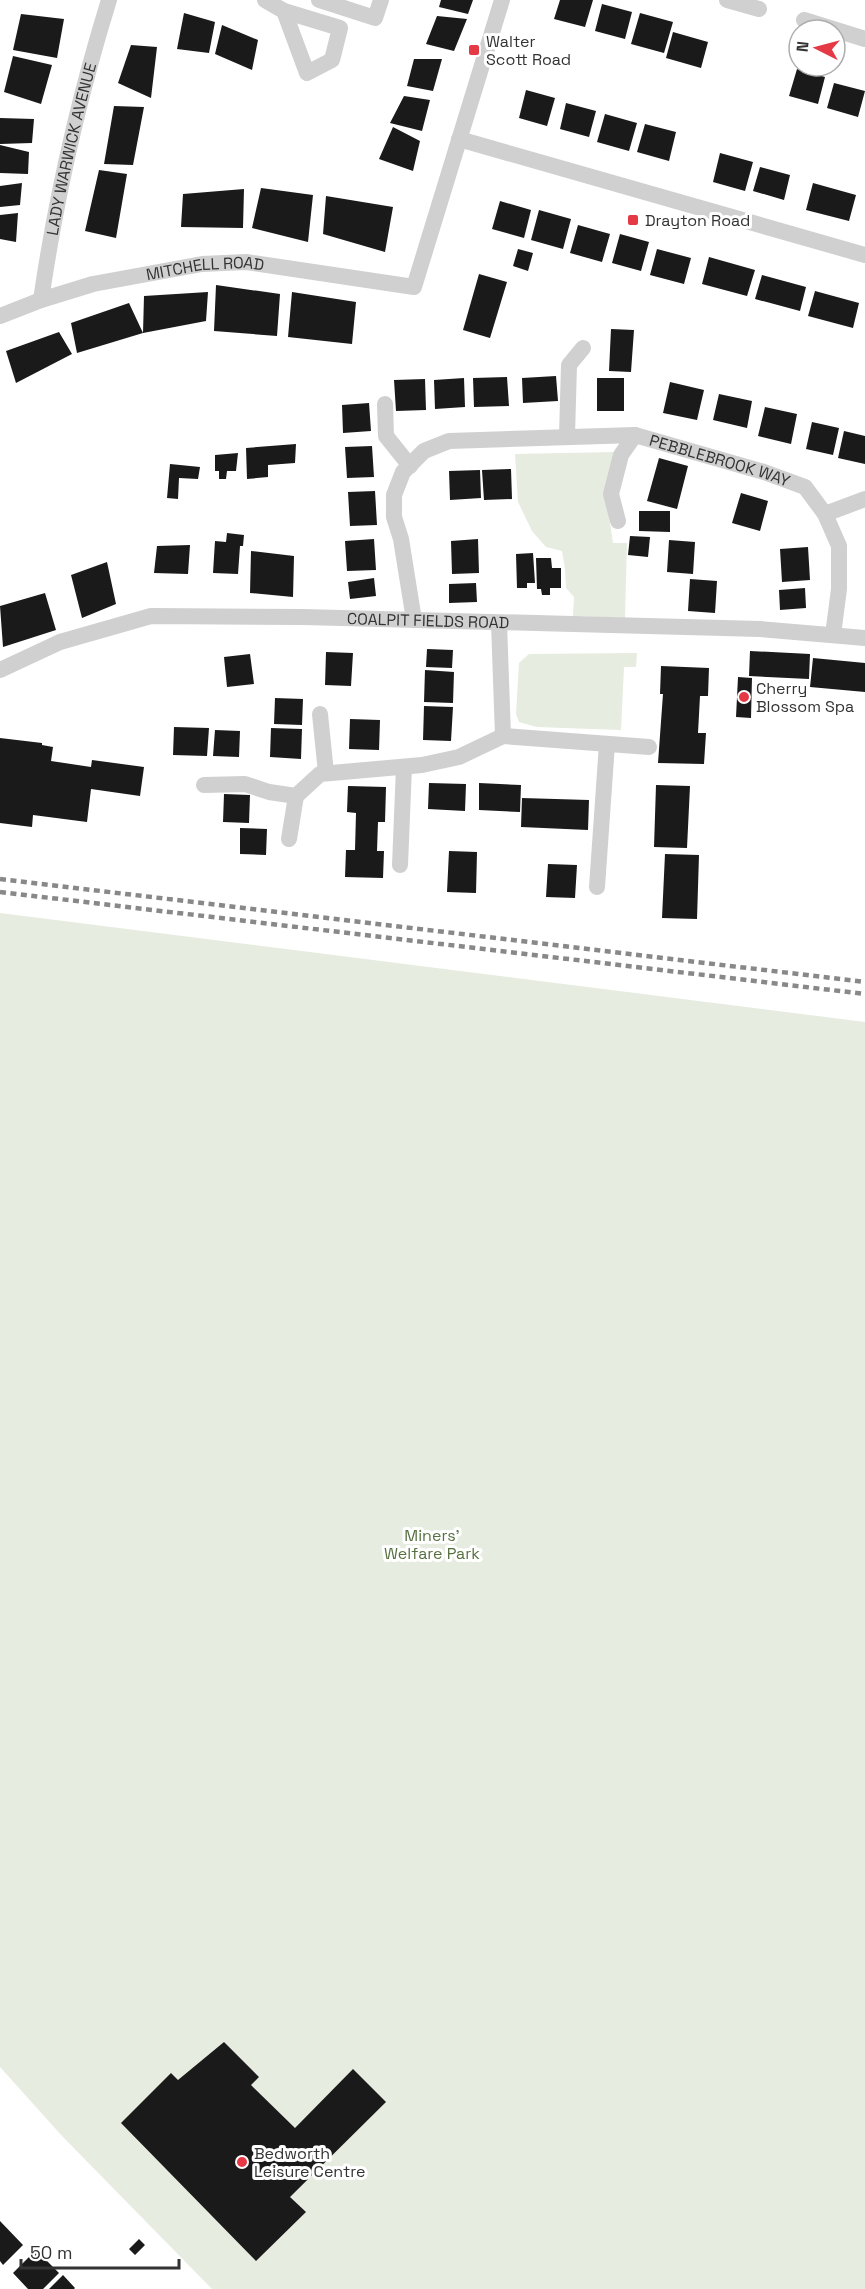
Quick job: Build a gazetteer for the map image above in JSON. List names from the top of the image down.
{
  "streets": {
    "street": [
      "LADY WARWICK AVENUE",
      "MITCHELL ROAD",
      "PEBBLEBROOK WAY",
      "COALPIT FIELDS ROAD"
    ]
  },
  "crossings": [
    ["LADY WARWICK AVENUE", "MITCHELL ROAD"],
    ["PEBBLEBROOK WAY", "COALPIT FIELDS ROAD"]
  ],
  "parks": ["Miners' Welfare Park"],
  "places": {
    "transit": ["Walter Scott Road", "Drayton Road"],
    "other": ["Cherry Blossom Spa", "Bedworth Leisure Centre"]
  },
  "scale_bar": "50 m",
  "north": "left"
}
